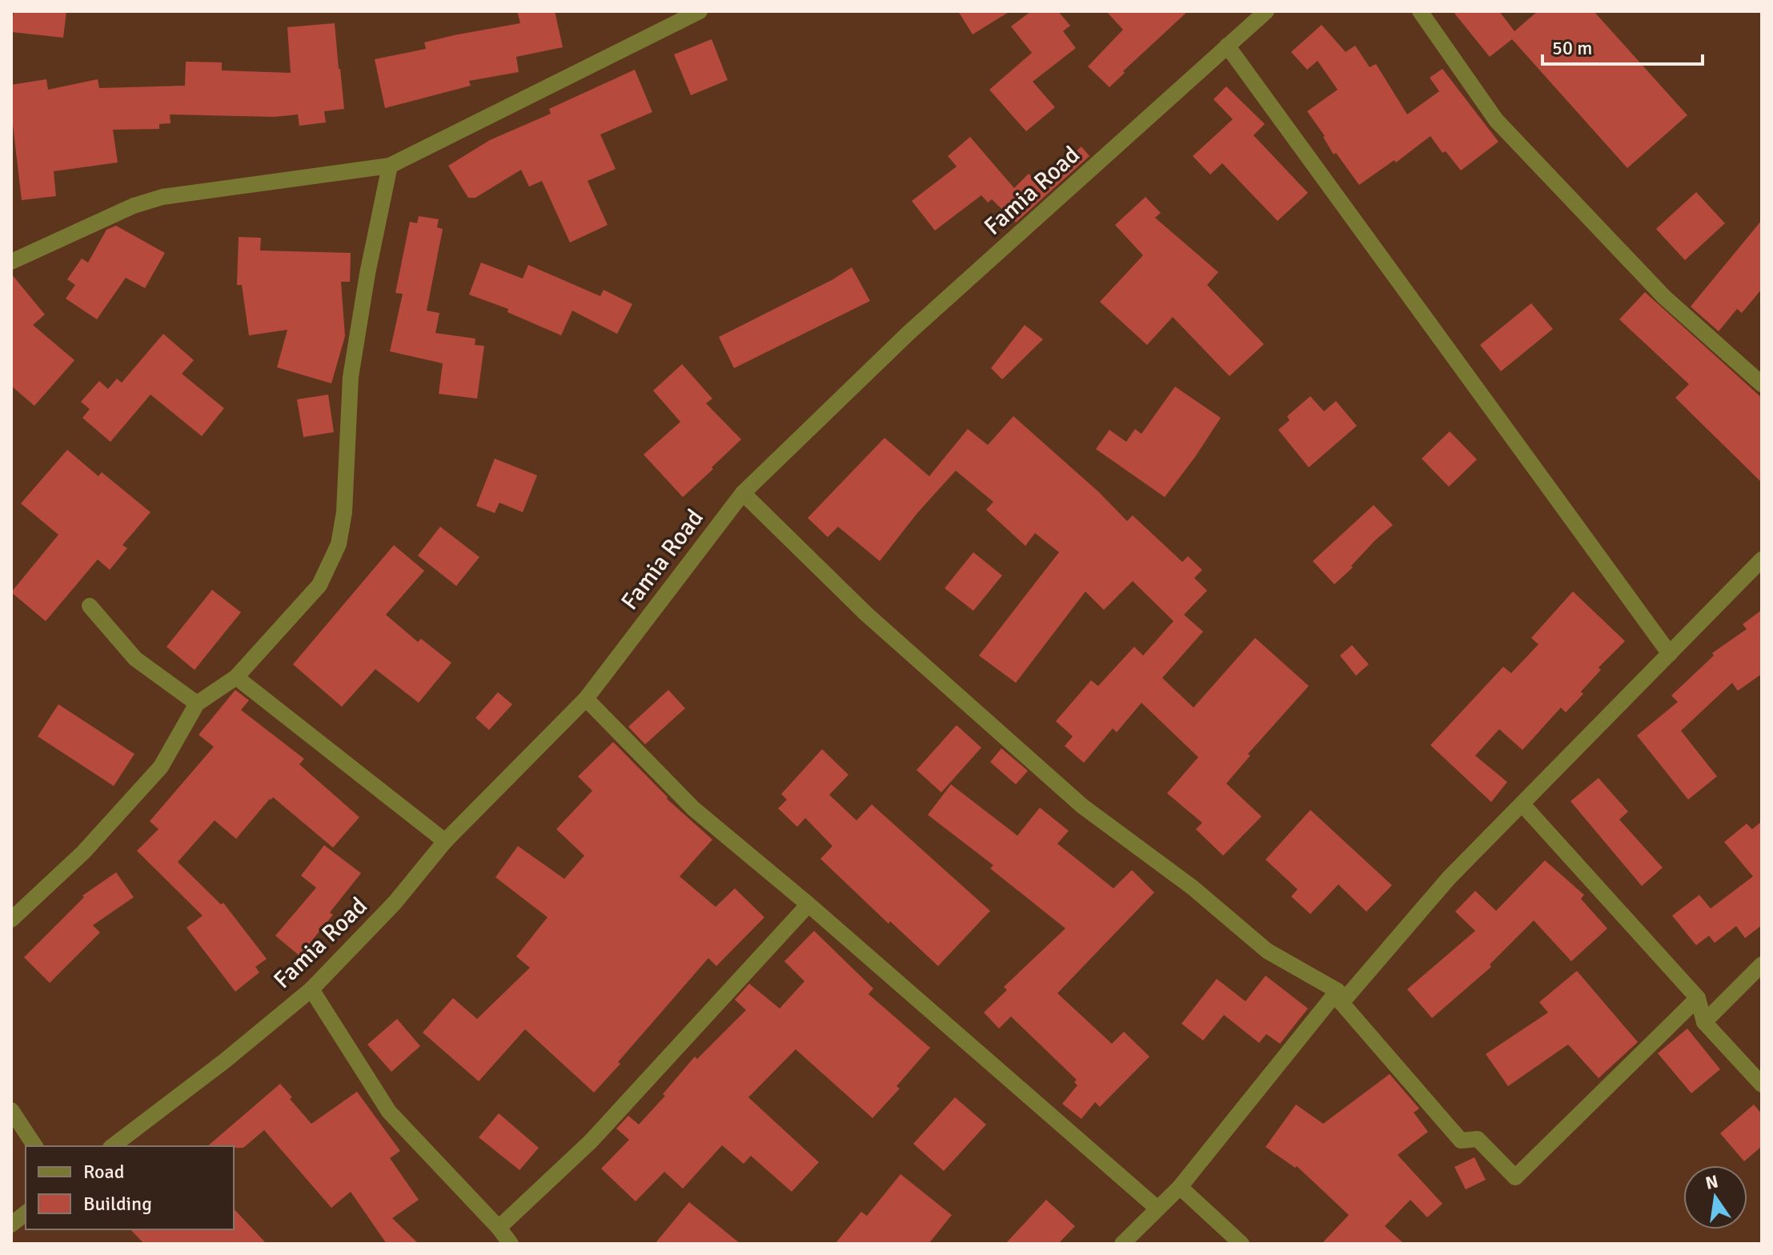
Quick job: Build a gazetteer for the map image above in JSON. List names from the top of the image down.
{
  "streets": {
    "street": ["Famia Road"]
  },
  "legend": ["Road", "Building"],
  "scale_bar": "50 m",
  "north": "top"
}
